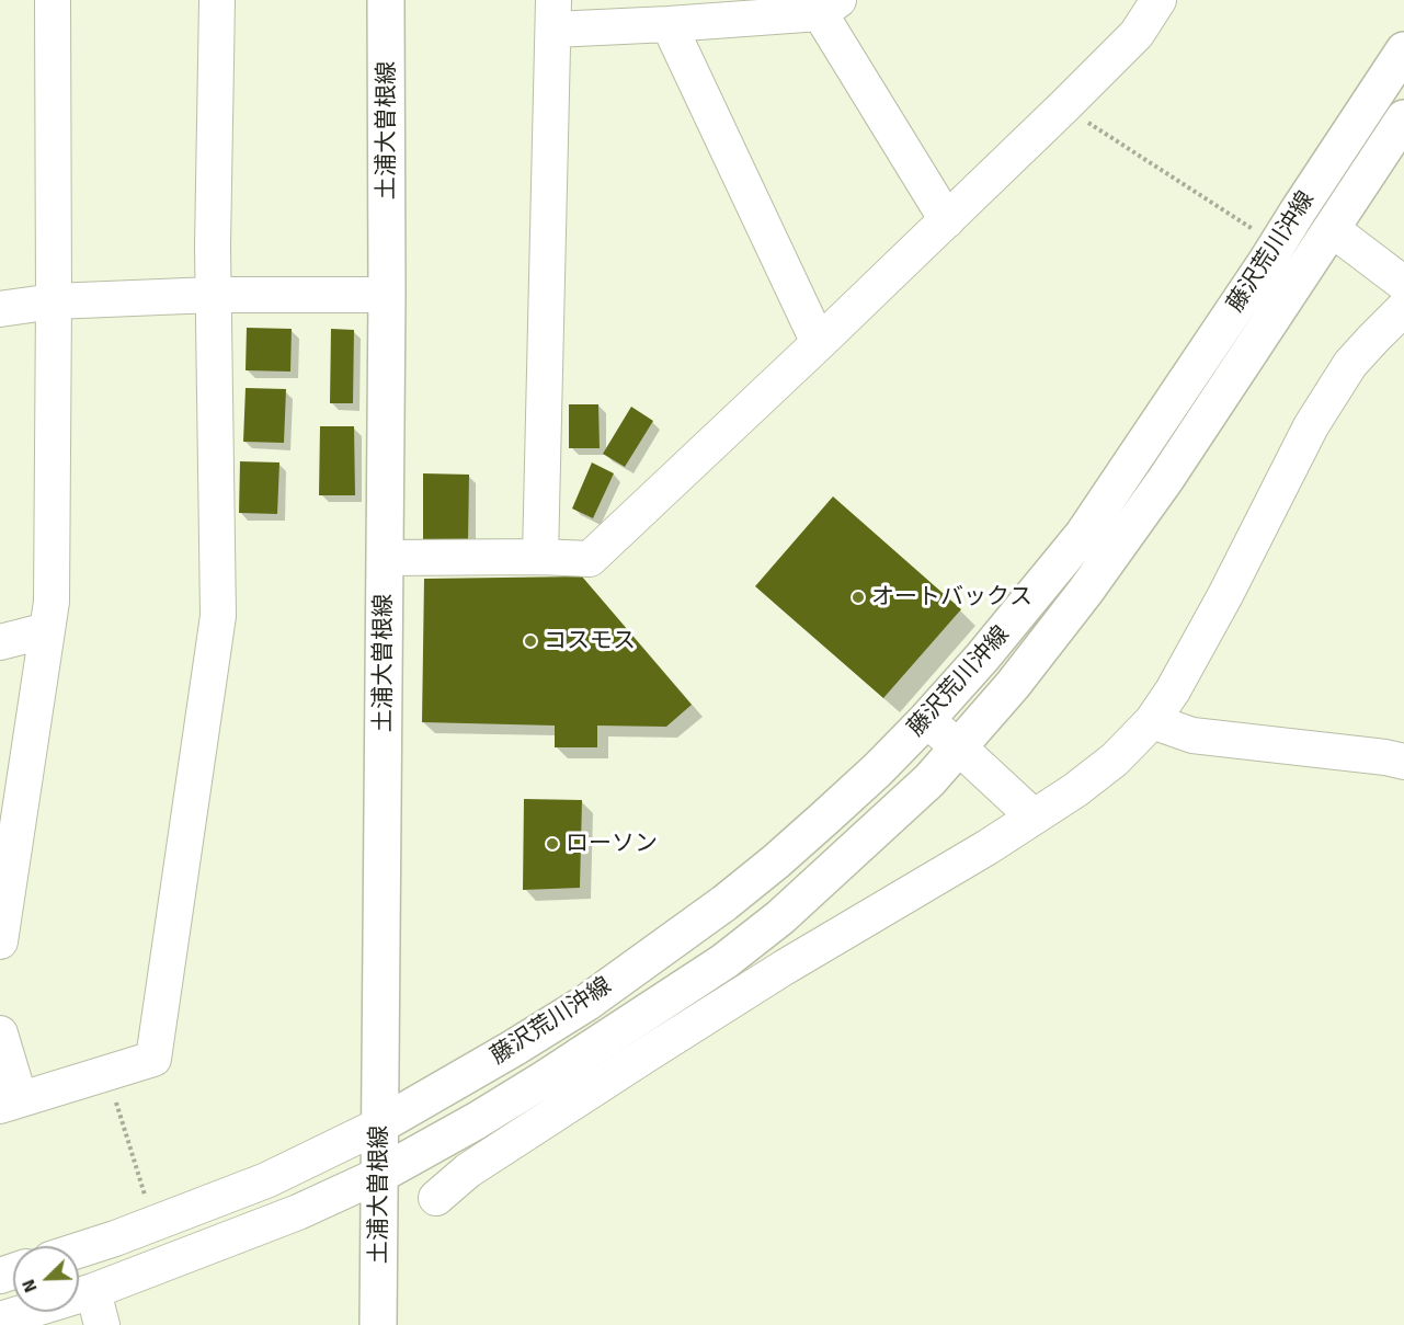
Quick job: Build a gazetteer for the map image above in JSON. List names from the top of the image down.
{
  "streets": {
    "main road": ["土浦大曽根線", "藤沢荒川沖線"]
  },
  "crossings": [
    ["土浦大曽根線", "藤沢荒川沖線"]
  ],
  "places": ["オートバックス", "コスモス", "ローソン"],
  "north": "bottom left"
}
